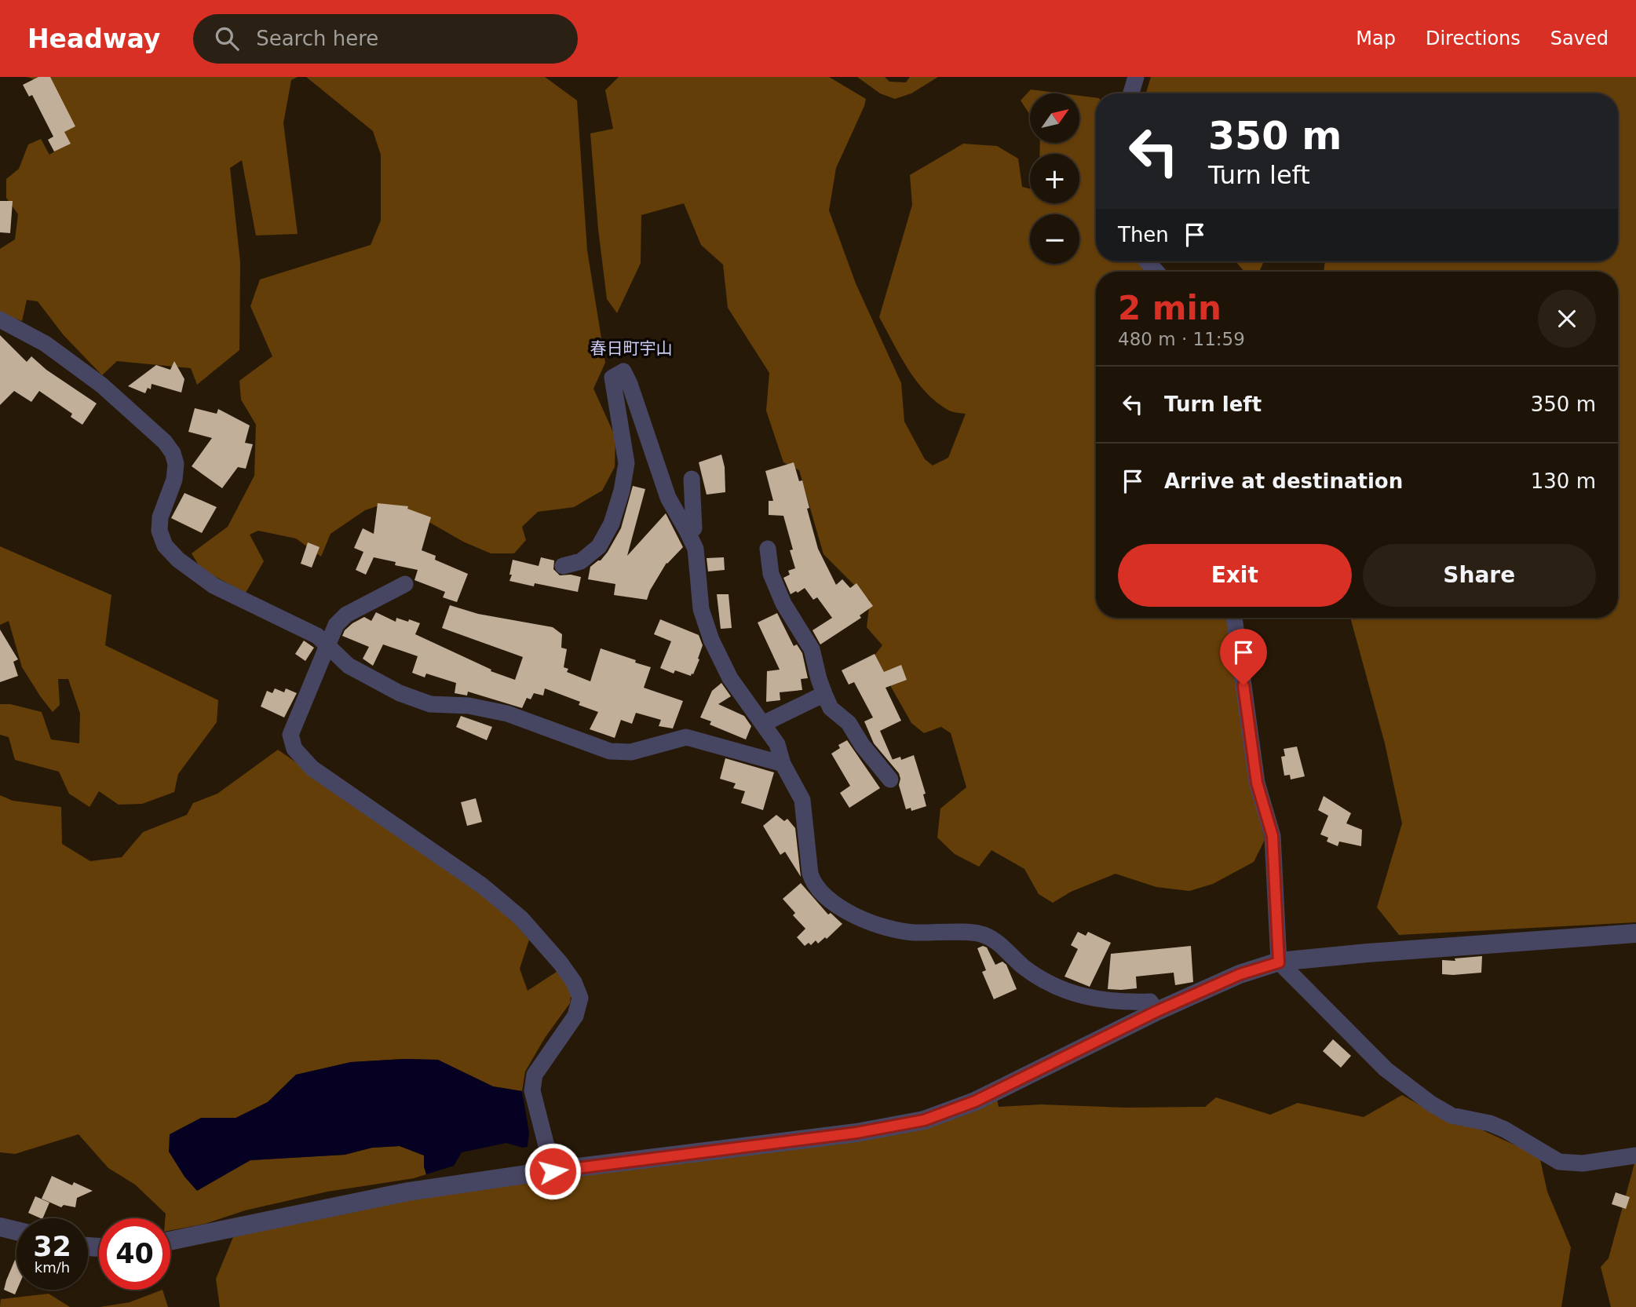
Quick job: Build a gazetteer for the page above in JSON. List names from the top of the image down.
{
  "districts": ["春日町宇山"],
  "north": "top right",
  "page": {
    "header": "Headway",
    "search": "Search here",
    "nav": ["Map", "Directions", "Saved"],
    "map_buttons": ["+", "−"],
    "turn": ["350 m", "Turn left"],
    "then": "Then",
    "heading": ["2 min", "480 m · 11:59"],
    "list": [
      {
        "name": "Turn left",
        "value": "350 m"
      },
      {
        "name": "Arrive at destination",
        "value": "130 m"
      }
    ],
    "buttons": ["Exit", "Share"],
    "speed": "32 km/h",
    "limit": "40"
  }
}
